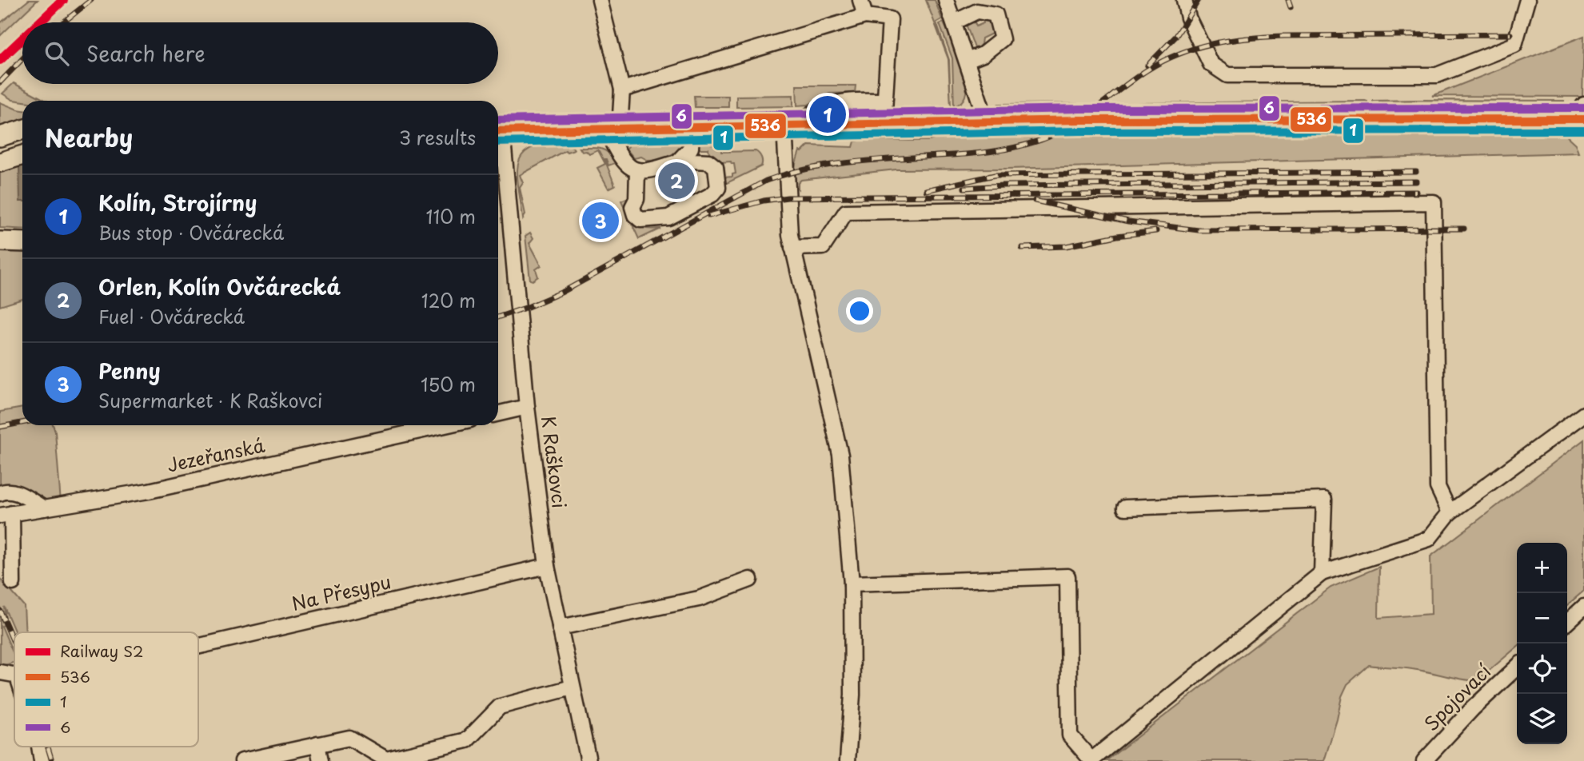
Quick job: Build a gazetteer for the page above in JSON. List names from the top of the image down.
{
  "streets": {
    "street": [
      "Jezeřanská",
      "K Raškovci",
      "Na Přesypu",
      "Spojovací"
    ]
  },
  "crossings": [
    ["K Raškovci", "Na Přesypu"]
  ],
  "lines": [
    "rail line S2",
    "transit line 6",
    "transit line 536",
    "transit line 1"
  ],
  "legend": [
    "Railway S2",
    "536",
    "1",
    "6"
  ],
  "page": {
    "search": "Search here",
    "pins": ["1", "2", "3"],
    "heading": ["Nearby", "3 results"],
    "list": [
      {
        "mark": "1",
        "name": "Kolín, Strojírny",
        "note": "Bus stop · Ovčárecká",
        "value": "110 m"
      },
      {
        "mark": "2",
        "name": "Orlen, Kolín Ovčárecká",
        "note": "Fuel · Ovčárecká",
        "value": "120 m"
      },
      {
        "mark": "3",
        "name": "Penny",
        "note": "Supermarket · K Raškovci",
        "value": "150 m"
      }
    ],
    "map_buttons": ["+", "−"]
  }
}
